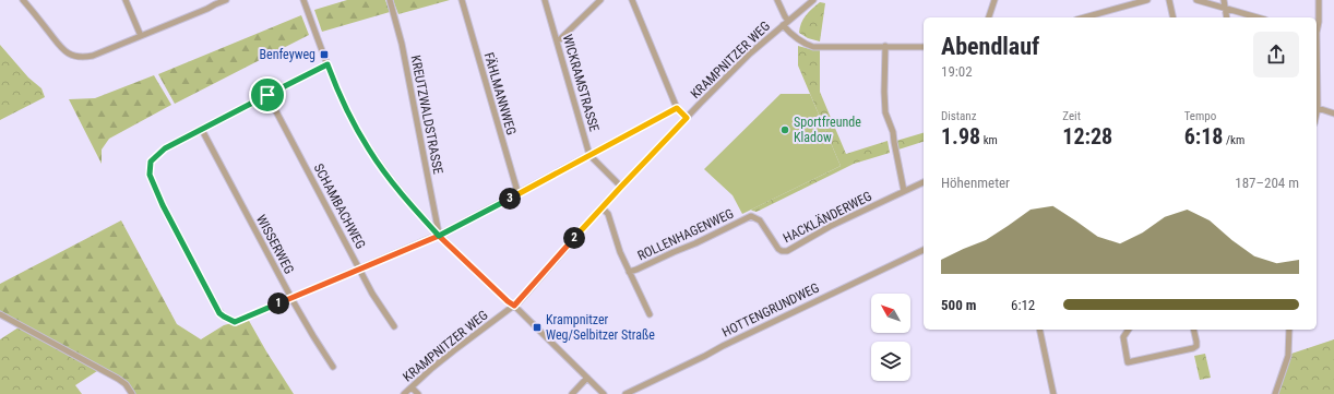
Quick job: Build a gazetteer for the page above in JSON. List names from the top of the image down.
{
  "streets": {
    "street": [
      "KRAMPNITZER WEG",
      "WICKRAMSTRASSE",
      "FÄHLMANNWEG",
      "KREUTZWALDSTRASSE",
      "SCHAMBACHWEG",
      "HACKLÄNDERWEG",
      "ROLLENHAGENWEG",
      "WISSERWEG",
      "HOTTENGRUNDWEG"
    ]
  },
  "crossings": [
    ["KRAMPNITZER WEG", "WICKRAMSTRASSE"],
    ["HACKLÄNDERWEG", "ROLLENHAGENWEG"]
  ],
  "places": {
    "transit": ["Benfeyweg", "Krampnitzer Weg/Selbitzer Straße"],
    "other": ["Sportfreunde Kladow"]
  },
  "north": "top left",
  "page": {
    "heading": ["Abendlauf", "19:02"],
    "stats": [
      ["Distanz", "1.98 km"],
      ["Zeit", "12:28"],
      ["Tempo", "6:18 /km"]
    ],
    "chart": ["Höhenmeter", "187–204 m"],
    "pins": ["3", "2", "1"],
    "list": [
      {
        "name": "500 m",
        "note": "6:12"
      }
    ]
  }
}
